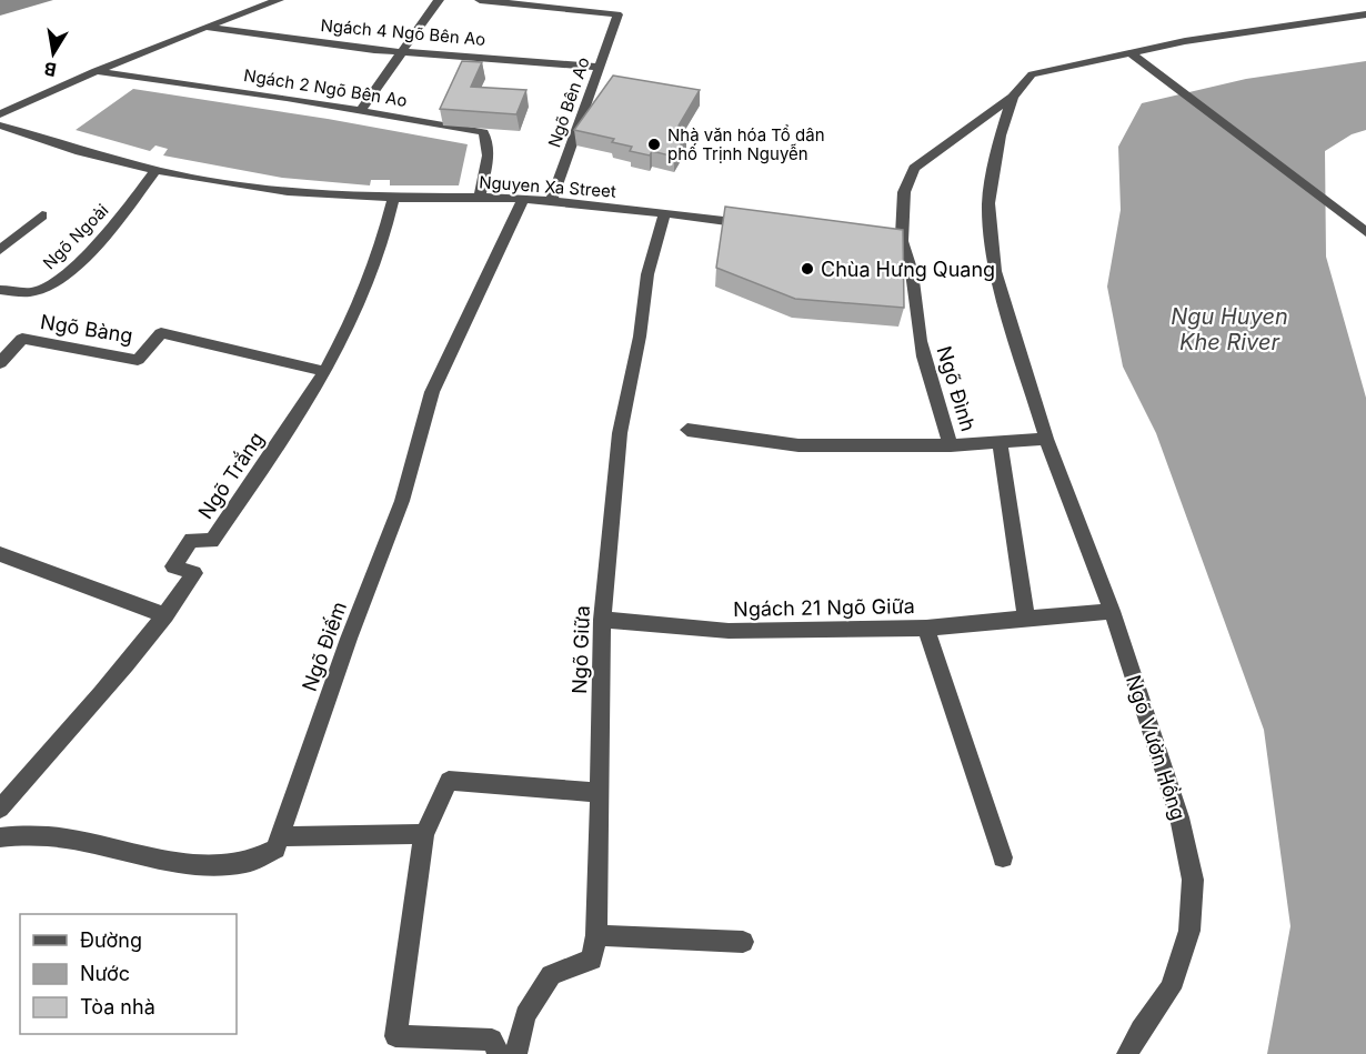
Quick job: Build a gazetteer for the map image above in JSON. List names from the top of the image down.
{
  "streets": {
    "street": [
      "Ngách 4 Ngõ Bên Ao",
      "Ngách 2 Ngõ Bên Ao",
      "Ngõ Bên Ao",
      "Nguyen Xa Street",
      "Ngõ Ngoài",
      "Ngõ Bàng",
      "Ngõ Đình",
      "Ngõ Trắng",
      "Ngách 21 Ngõ Giữa",
      "Ngõ Điếm",
      "Ngõ Giữa",
      "Ngõ Vườn Hồng"
    ]
  },
  "crossings": [
    ["Ngách 4 Ngõ Bên Ao", "Ngõ Bên Ao"],
    ["Ngách 2 Ngõ Bên Ao", "Nguyen Xa Street"],
    ["Ngõ Bên Ao", "Nguyen Xa Street"],
    ["Nguyen Xa Street", "Ngõ Ngoài"],
    ["Nguyen Xa Street", "Ngõ Trắng"],
    ["Nguyen Xa Street", "Ngõ Điếm"],
    ["Nguyen Xa Street", "Ngõ Giữa"],
    ["Ngõ Bàng", "Ngõ Trắng"],
    ["Ngách 21 Ngõ Giữa", "Ngõ Giữa"]
  ],
  "water": ["Ngu Huyen Khe River"],
  "places": ["Nhà văn hóa Tổ dân phố Trịnh Nguyễn", "Chùa Hưng Quang"],
  "legend": ["Đường", "Nước", "Tòa nhà"],
  "north": "bottom"
}
